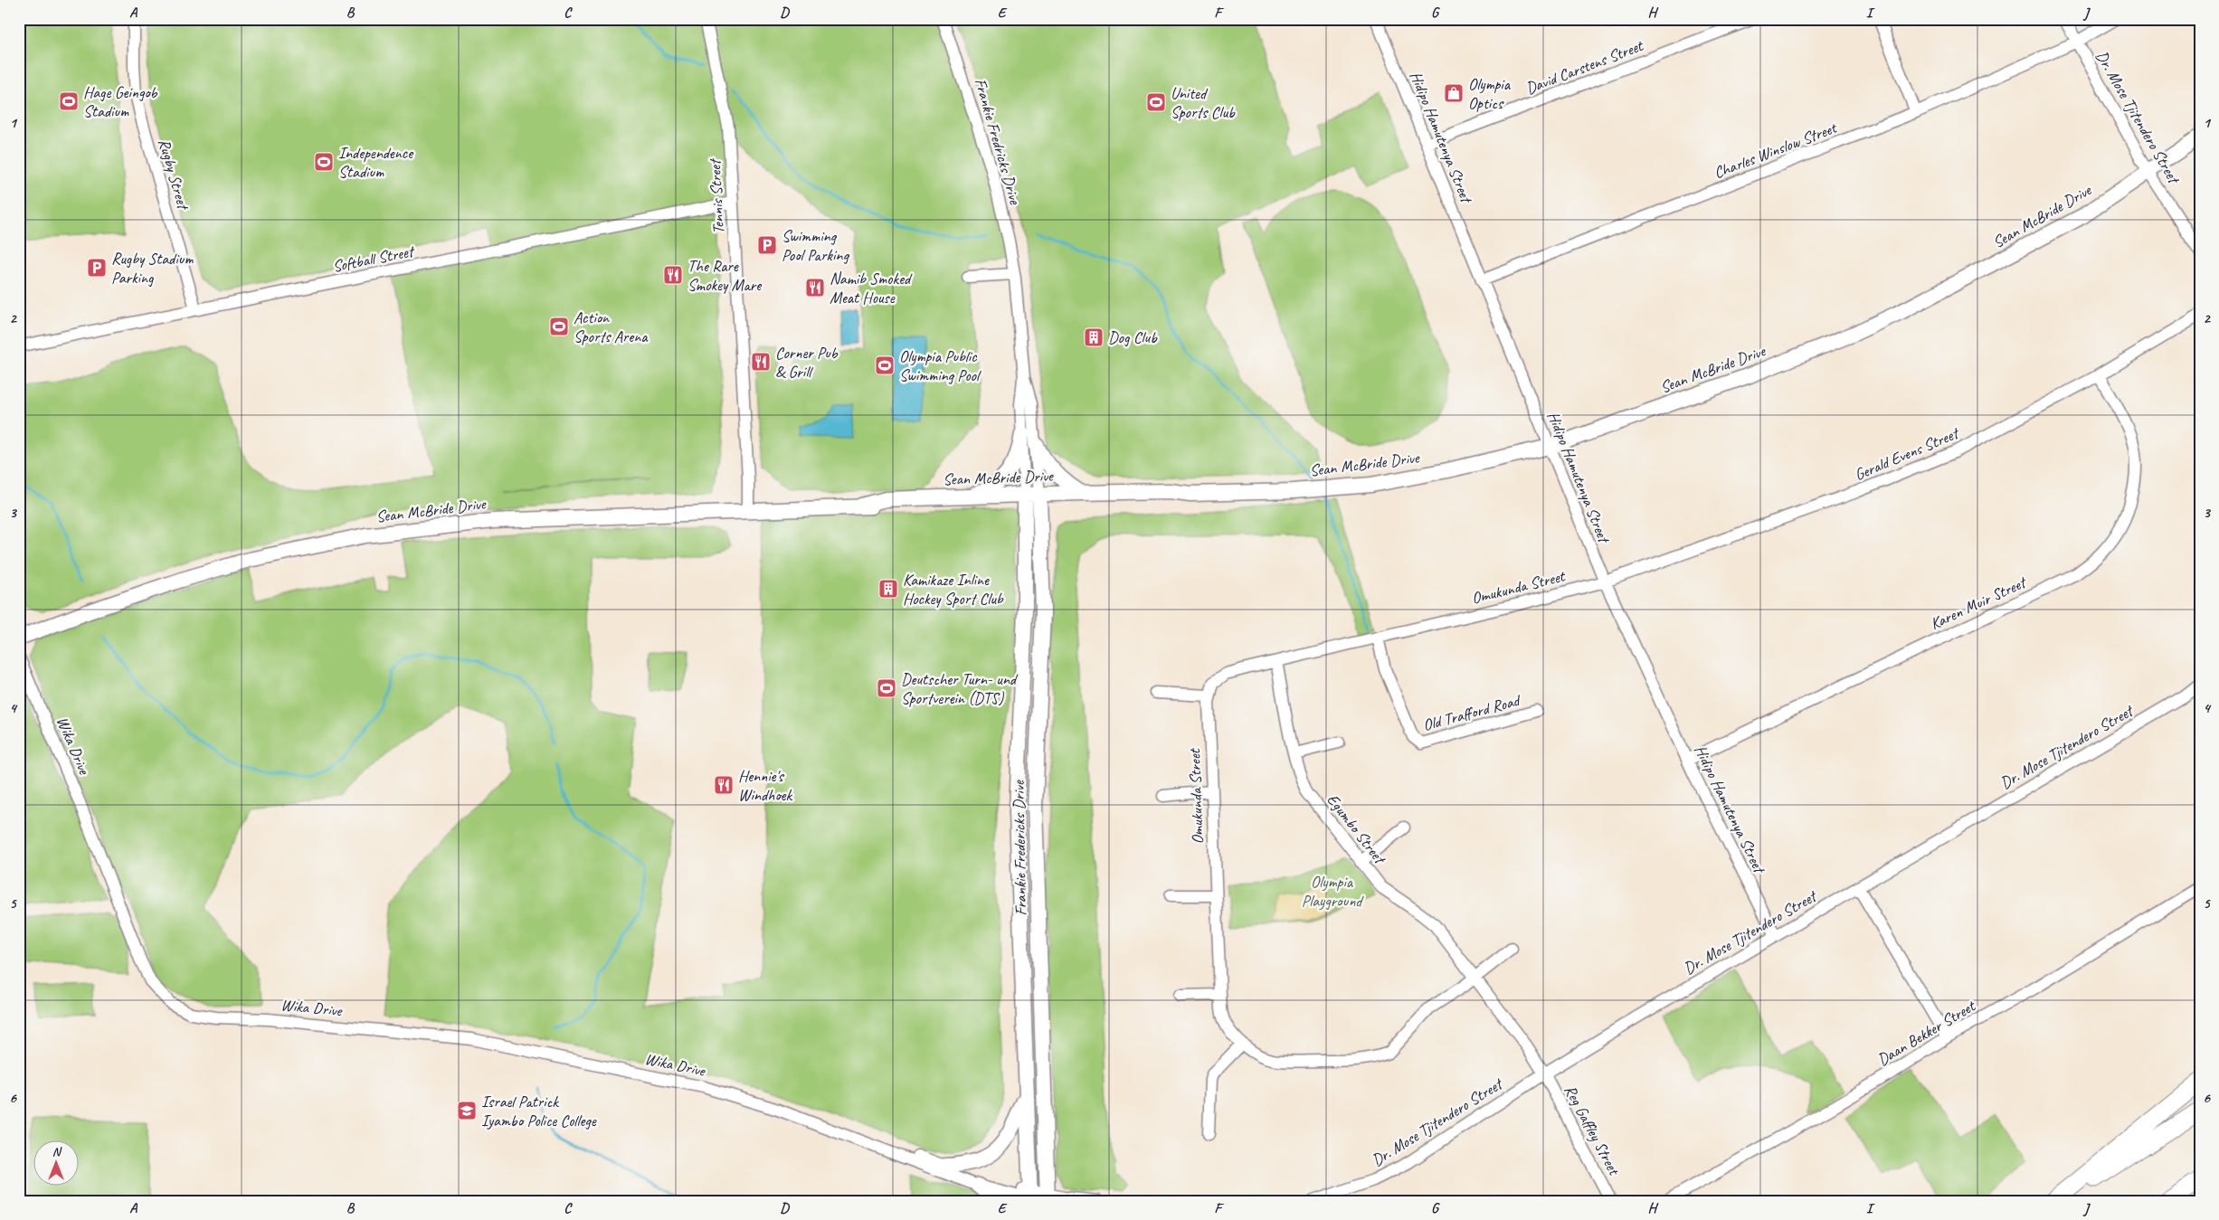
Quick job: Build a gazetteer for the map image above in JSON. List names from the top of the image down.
{
  "streets": {
    "main road": ["Sean McBride Drive", "Frankie Fredericks Drive"],
    "street": [
      "David Carstens Street",
      "Dr. Mose Tjitendero Street",
      "Hidipo Hamutenya Street",
      "Frankie Fredricks Drive",
      "Charles Winslow Street",
      "Rugby Street",
      "Tennis Street",
      "Softball Street",
      "Gerald Evens Street",
      "Omukunda Street",
      "Karen Muir Street",
      "Old Trafford Road",
      "Wika Drive",
      "Egumbo Street",
      "Daan Bekker Street",
      "Reg Gaffley Street"
    ]
  },
  "crossings": [
    ["David Carstens Street", "Hidipo Hamutenya Street"],
    ["Dr. Mose Tjitendero Street", "Hidipo Hamutenya Street"],
    ["Dr. Mose Tjitendero Street", "Charles Winslow Street"],
    ["Dr. Mose Tjitendero Street", "Sean McBride Drive"],
    ["Dr. Mose Tjitendero Street", "Egumbo Street"],
    ["Dr. Mose Tjitendero Street", "Reg Gaffley Street"],
    ["Hidipo Hamutenya Street", "Charles Winslow Street"],
    ["Hidipo Hamutenya Street", "Sean McBride Drive"],
    ["Hidipo Hamutenya Street", "Gerald Evens Street"],
    ["Hidipo Hamutenya Street", "Omukunda Street"],
    ["Hidipo Hamutenya Street", "Karen Muir Street"],
    ["Frankie Fredricks Drive", "Sean McBride Drive"],
    ["Frankie Fredricks Drive", "Frankie Fredericks Drive"],
    ["Rugby Street", "Softball Street"],
    ["Tennis Street", "Sean McBride Drive"],
    ["Tennis Street", "Softball Street"],
    ["Sean McBride Drive", "Frankie Fredericks Drive"],
    ["Gerald Evens Street", "Omukunda Street"],
    ["Gerald Evens Street", "Karen Muir Street"],
    ["Omukunda Street", "Old Trafford Road"],
    ["Omukunda Street", "Egumbo Street"],
    ["Wika Drive", "Frankie Fredericks Drive"],
    ["Egumbo Street", "Reg Gaffley Street"]
  ],
  "parks": ["Olympia Playground"],
  "places": {
    "shop": ["Olympia Optics"],
    "sports": [
      "Hage Geingob Stadium",
      "United Sports Club",
      "Independence Stadium",
      "Action Sports Arena",
      "Olympia Public Swimming Pool",
      "Deutscher Turn- und Sportverein (DTS)"
    ],
    "parking": ["Swimming Pool Parking", "Rugby Stadium Parking"],
    "restaurant": [
      "The Rare Smokey Mare",
      "Namib Smoked Meat House",
      "Corner Pub & Grill",
      "Hennie's Windhoek"
    ],
    "building": ["Dog Club", "Kamikaze Inline Hockey Sport Club"],
    "school or university": ["Israel Patrick Iyambo Police College"]
  },
  "north": "top",
  "grid": {
    "columns": [
      "A",
      "B",
      "C",
      "D",
      "E",
      "F",
      "G",
      "H",
      "I",
      "J"
    ],
    "rows": [
      "1",
      "2",
      "3",
      "4",
      "5",
      "6"
    ]
  }
}
